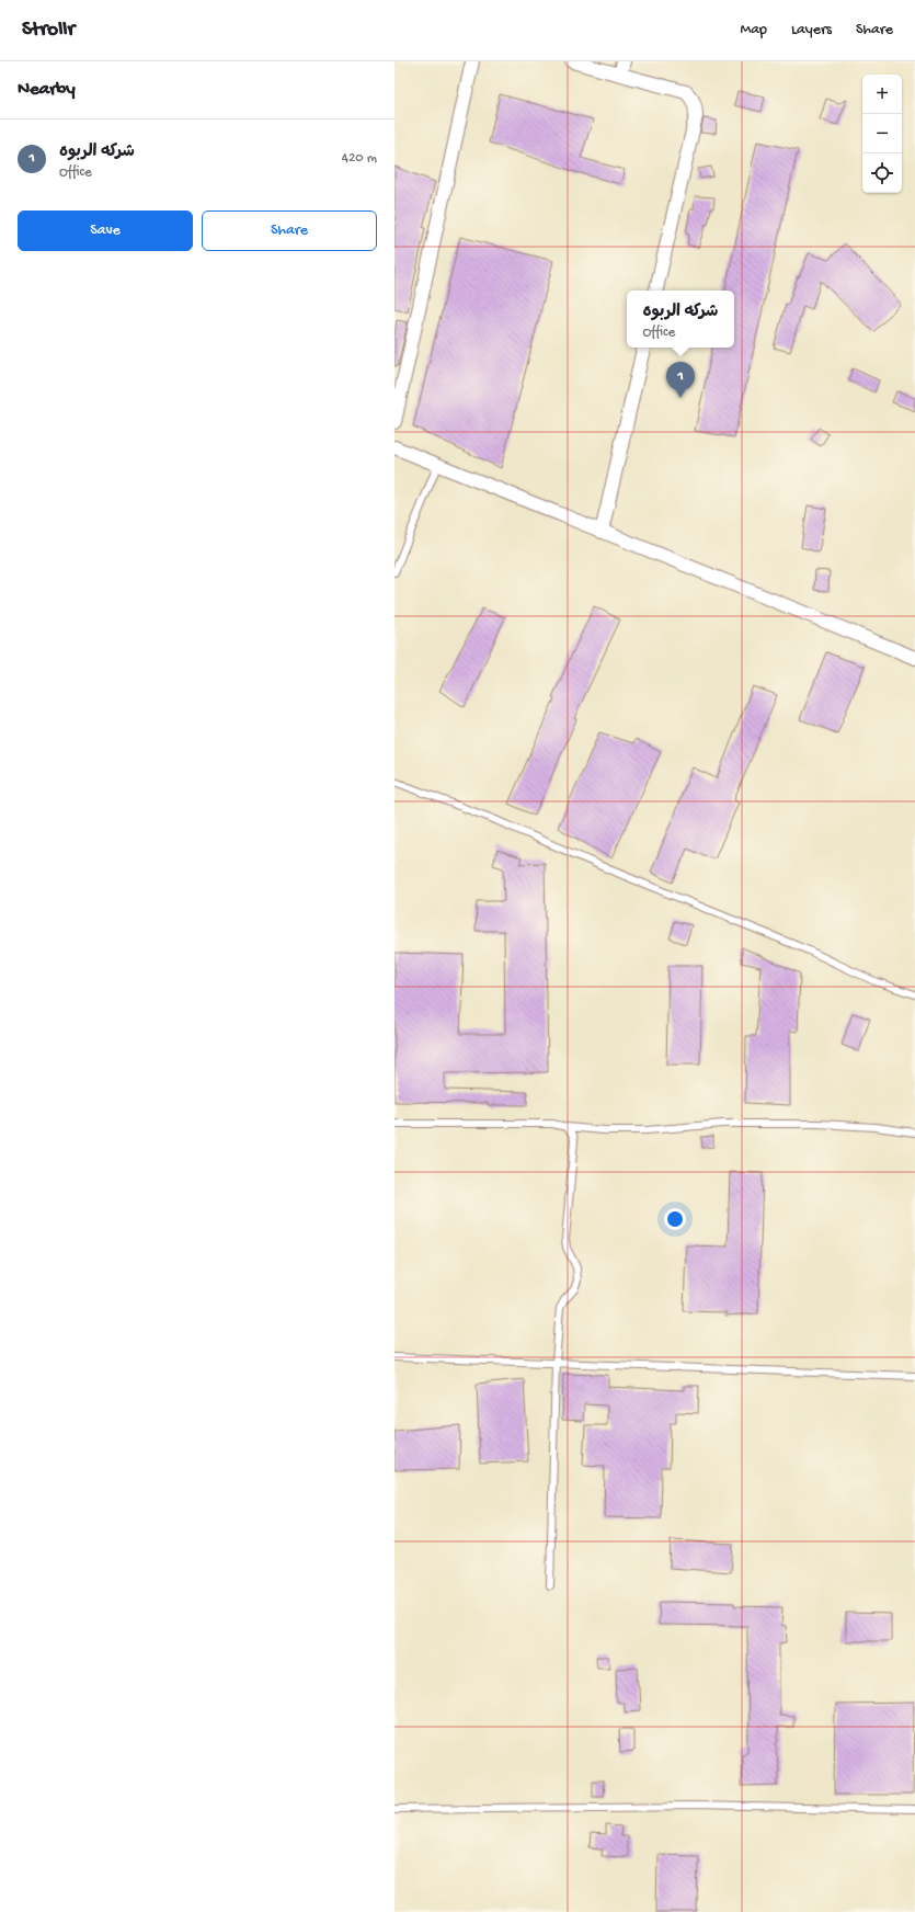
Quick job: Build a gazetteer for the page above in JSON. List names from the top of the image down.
{
  "page": {
    "header": "Strollr",
    "nav": ["Map", "Layers", "Share"],
    "heading": "Nearby",
    "map_buttons": ["+", "−"],
    "list": [
      {
        "mark": "1",
        "name": "شركه الربوه",
        "note": "Office",
        "value": "420 m"
      }
    ],
    "buttons": ["Save", "Share"],
    "popup": ["شركه الربوه", "Office"],
    "pins": "1"
  }
}
